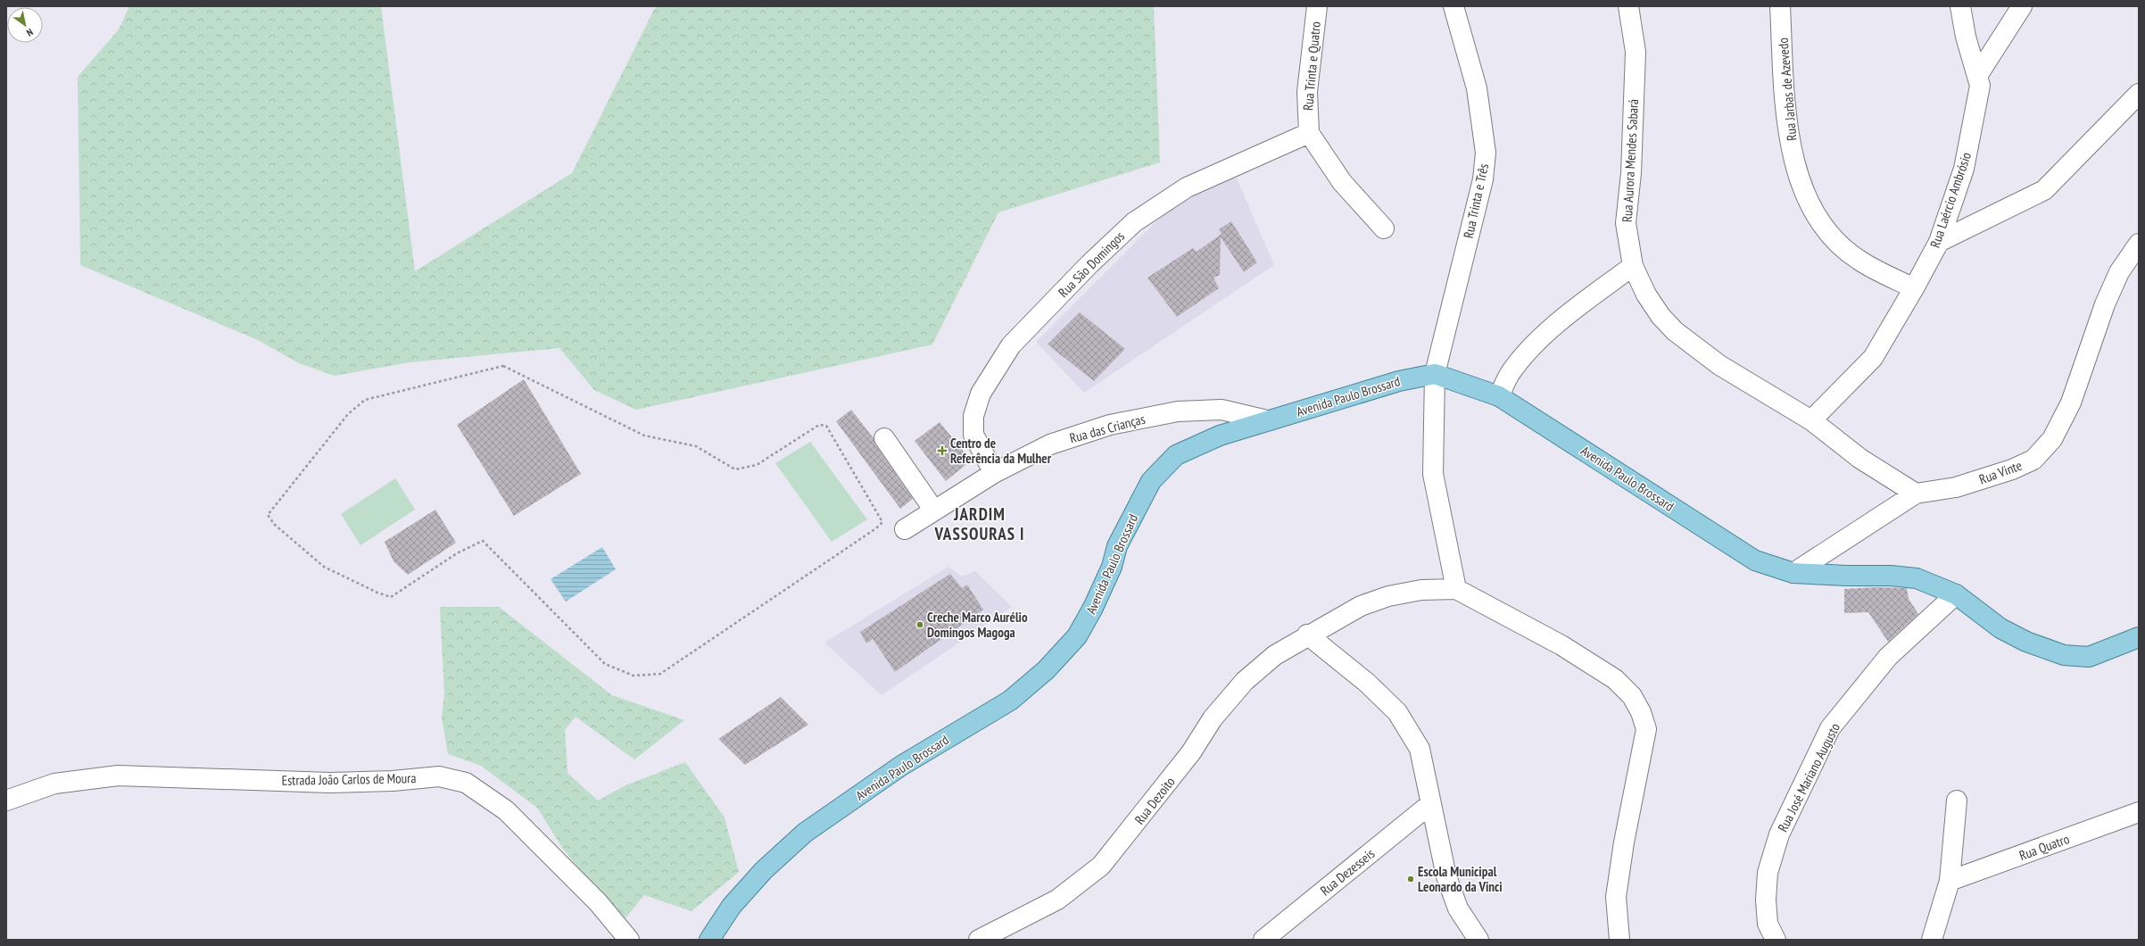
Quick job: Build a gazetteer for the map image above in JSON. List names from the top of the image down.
{
  "streets": {
    "main road": ["Avenida Paulo Brossard"],
    "street": [
      "Rua Trinta e Quatro",
      "Rua Jarbas de Azevedo",
      "Rua Aurora Mendes Sabará",
      "Rua Laércio Ambrósio",
      "Rua Trinta e Três",
      "Rua São Domingos",
      "Rua das Crianças",
      "Rua Vinte",
      "Rua José Mariano Augusto",
      "Estrada João Carlos de Moura",
      "Rua Dezoito",
      "Rua Quatro",
      "Rua Dezesseis"
    ]
  },
  "crossings": [
    ["Rua Trinta e Quatro", "Rua São Domingos"],
    ["Rua Jarbas de Azevedo", "Rua Laércio Ambrósio"],
    ["Rua Aurora Mendes Sabará", "Rua Laércio Ambrósio"],
    ["Rua Aurora Mendes Sabará", "Rua Vinte"],
    ["Rua Trinta e Três", "Avenida Paulo Brossard"],
    ["Rua Trinta e Três", "Rua Dezoito"],
    ["Rua São Domingos", "Rua das Crianças"],
    ["Avenida Paulo Brossard", "Rua das Crianças"],
    ["Avenida Paulo Brossard", "Rua Vinte"],
    ["Avenida Paulo Brossard", "Rua José Mariano Augusto"]
  ],
  "districts": ["JARDIM VASSOURAS I"],
  "places": {
    "health": ["Centro de Referência da Mulher"],
    "other": ["Creche Marco Aurélio Domingos Magoga", "Escola Municipal Leonardo da Vinci"]
  },
  "north": "bottom right"
}
